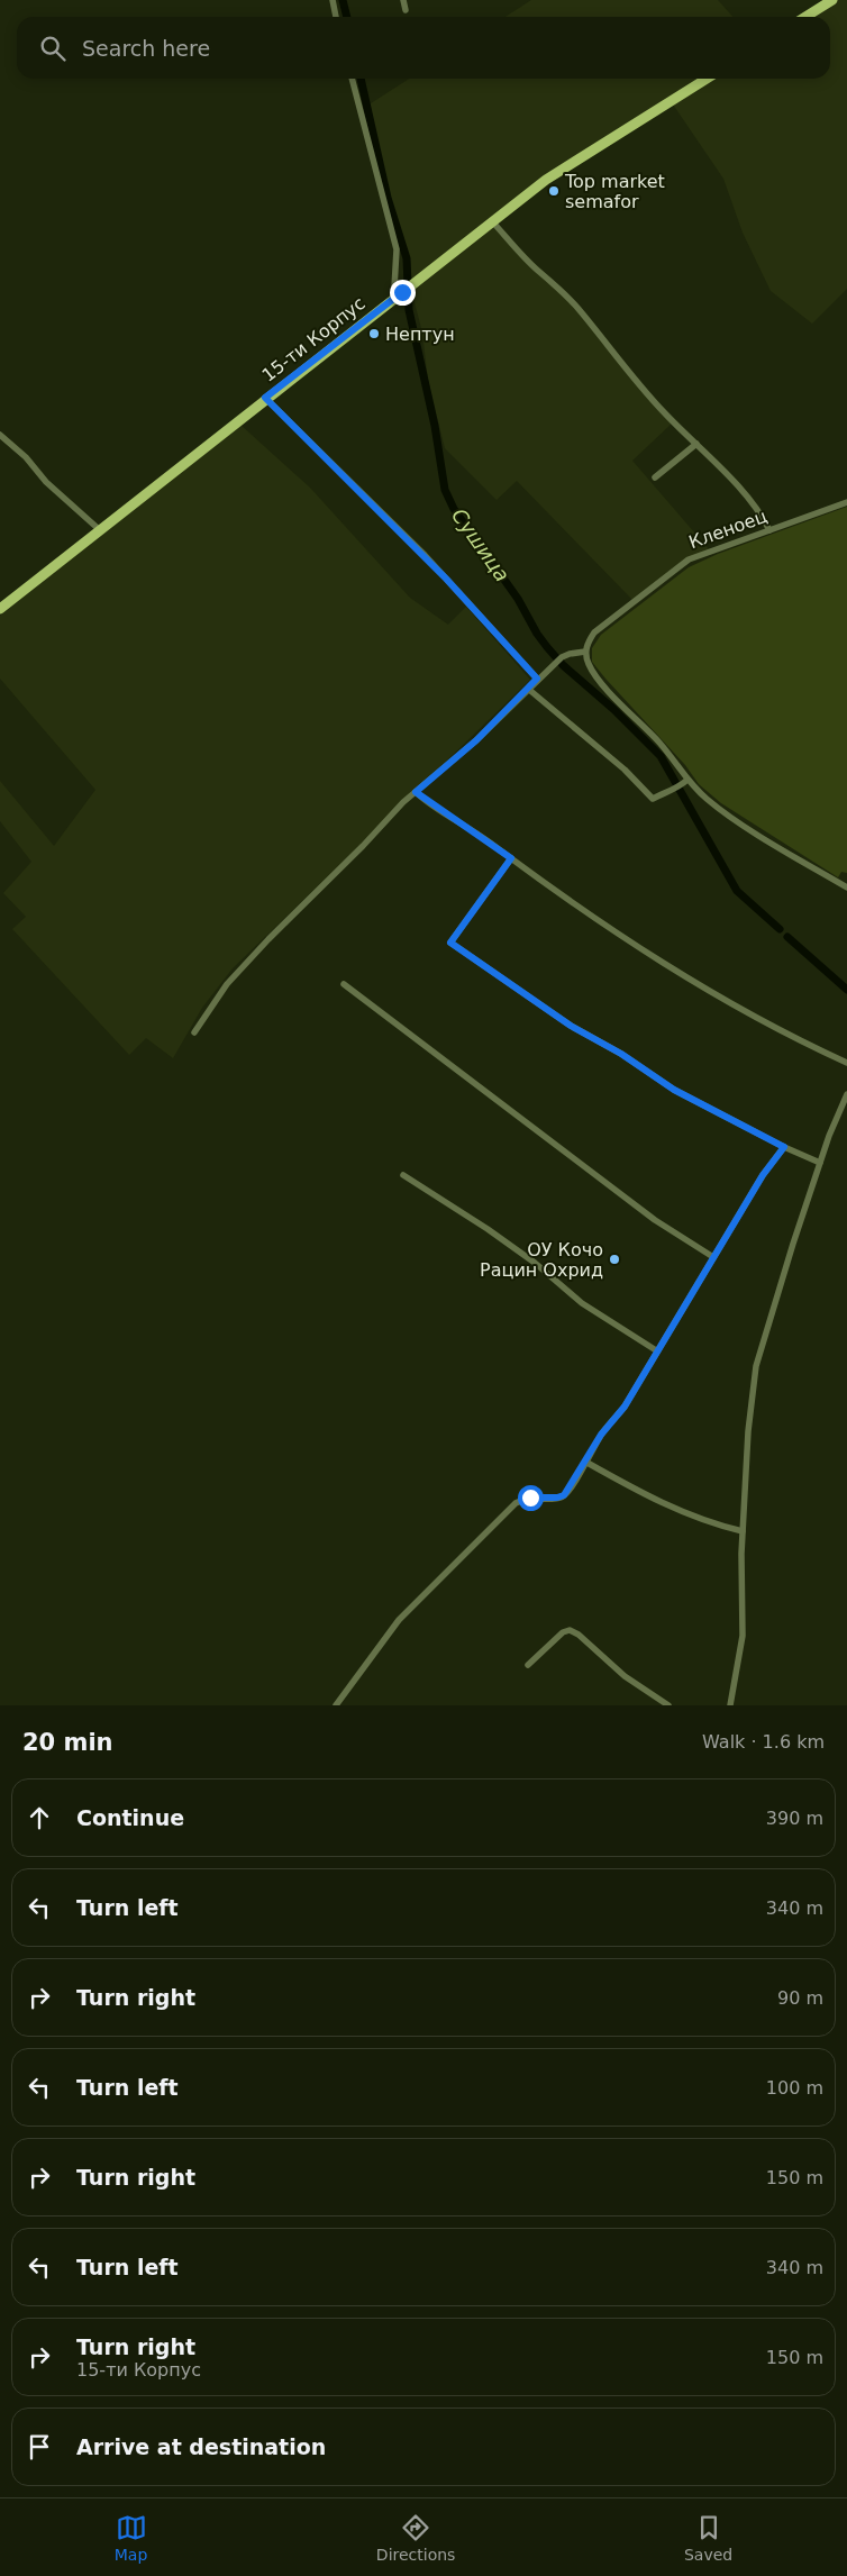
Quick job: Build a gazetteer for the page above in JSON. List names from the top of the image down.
{
  "streets": {
    "main road": ["15-ти Корпус"],
    "street": ["Кленоец"]
  },
  "water": ["Сушица"],
  "places": ["Top market semafor", "Нептун", "ОУ Кочо Рацин Охрид"],
  "page": {
    "search": "Search here",
    "heading": ["20 min", "Walk · 1.6 km"],
    "list": [
      ["Continue", "390 m"],
      ["Turn left", "340 m"],
      ["Turn right", "90 m"],
      ["Turn left", "100 m"],
      ["Turn right", "150 m"],
      ["Turn left", "340 m"],
      ["Turn right", "15-ти Корпус", "150 m"],
      "Arrive at destination"
    ],
    "nav": ["Map", "Directions", "Saved"]
  }
}
